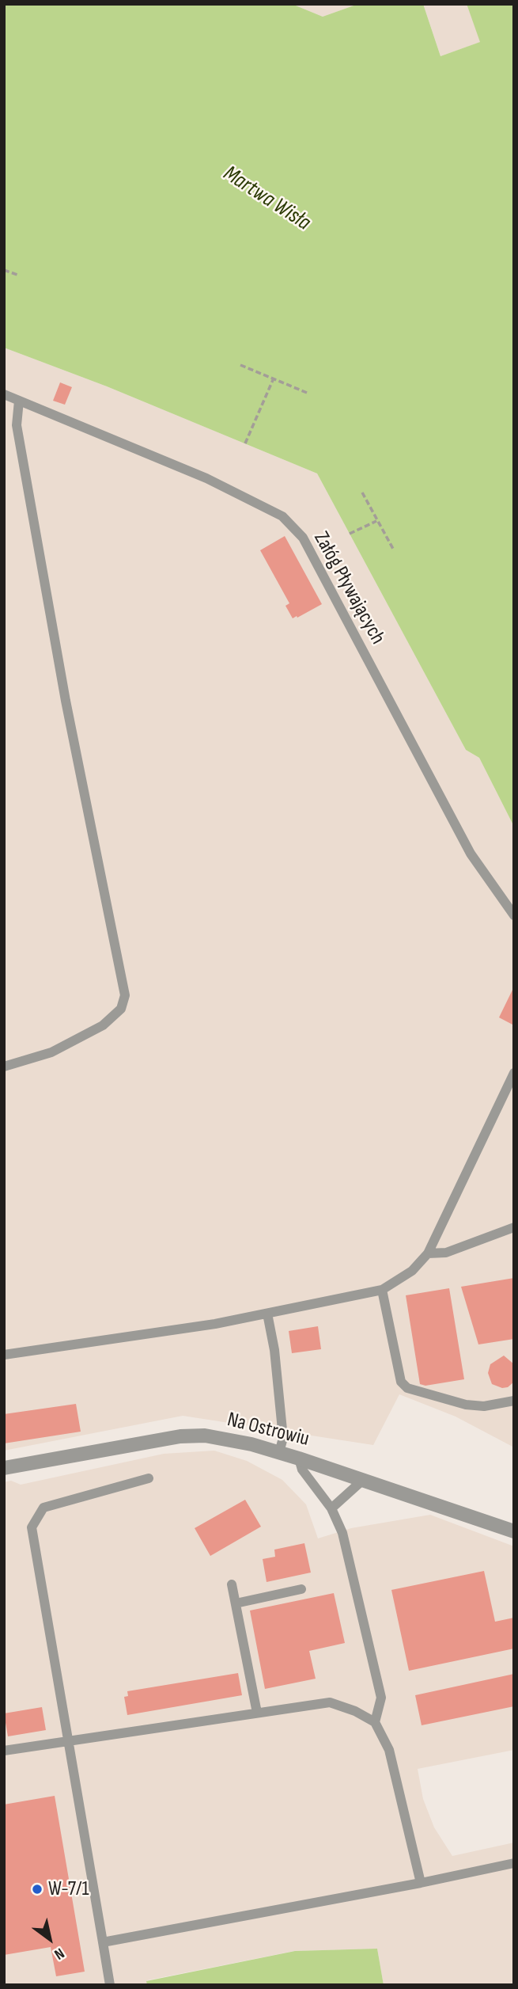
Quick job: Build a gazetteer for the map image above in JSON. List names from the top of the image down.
{
  "streets": {
    "street": ["Na Ostrowiu"],
    "lane": ["Załóg Pływających"]
  },
  "water": ["Martwa Wisła"],
  "places": ["W-7/1"],
  "north": "bottom right"
}
